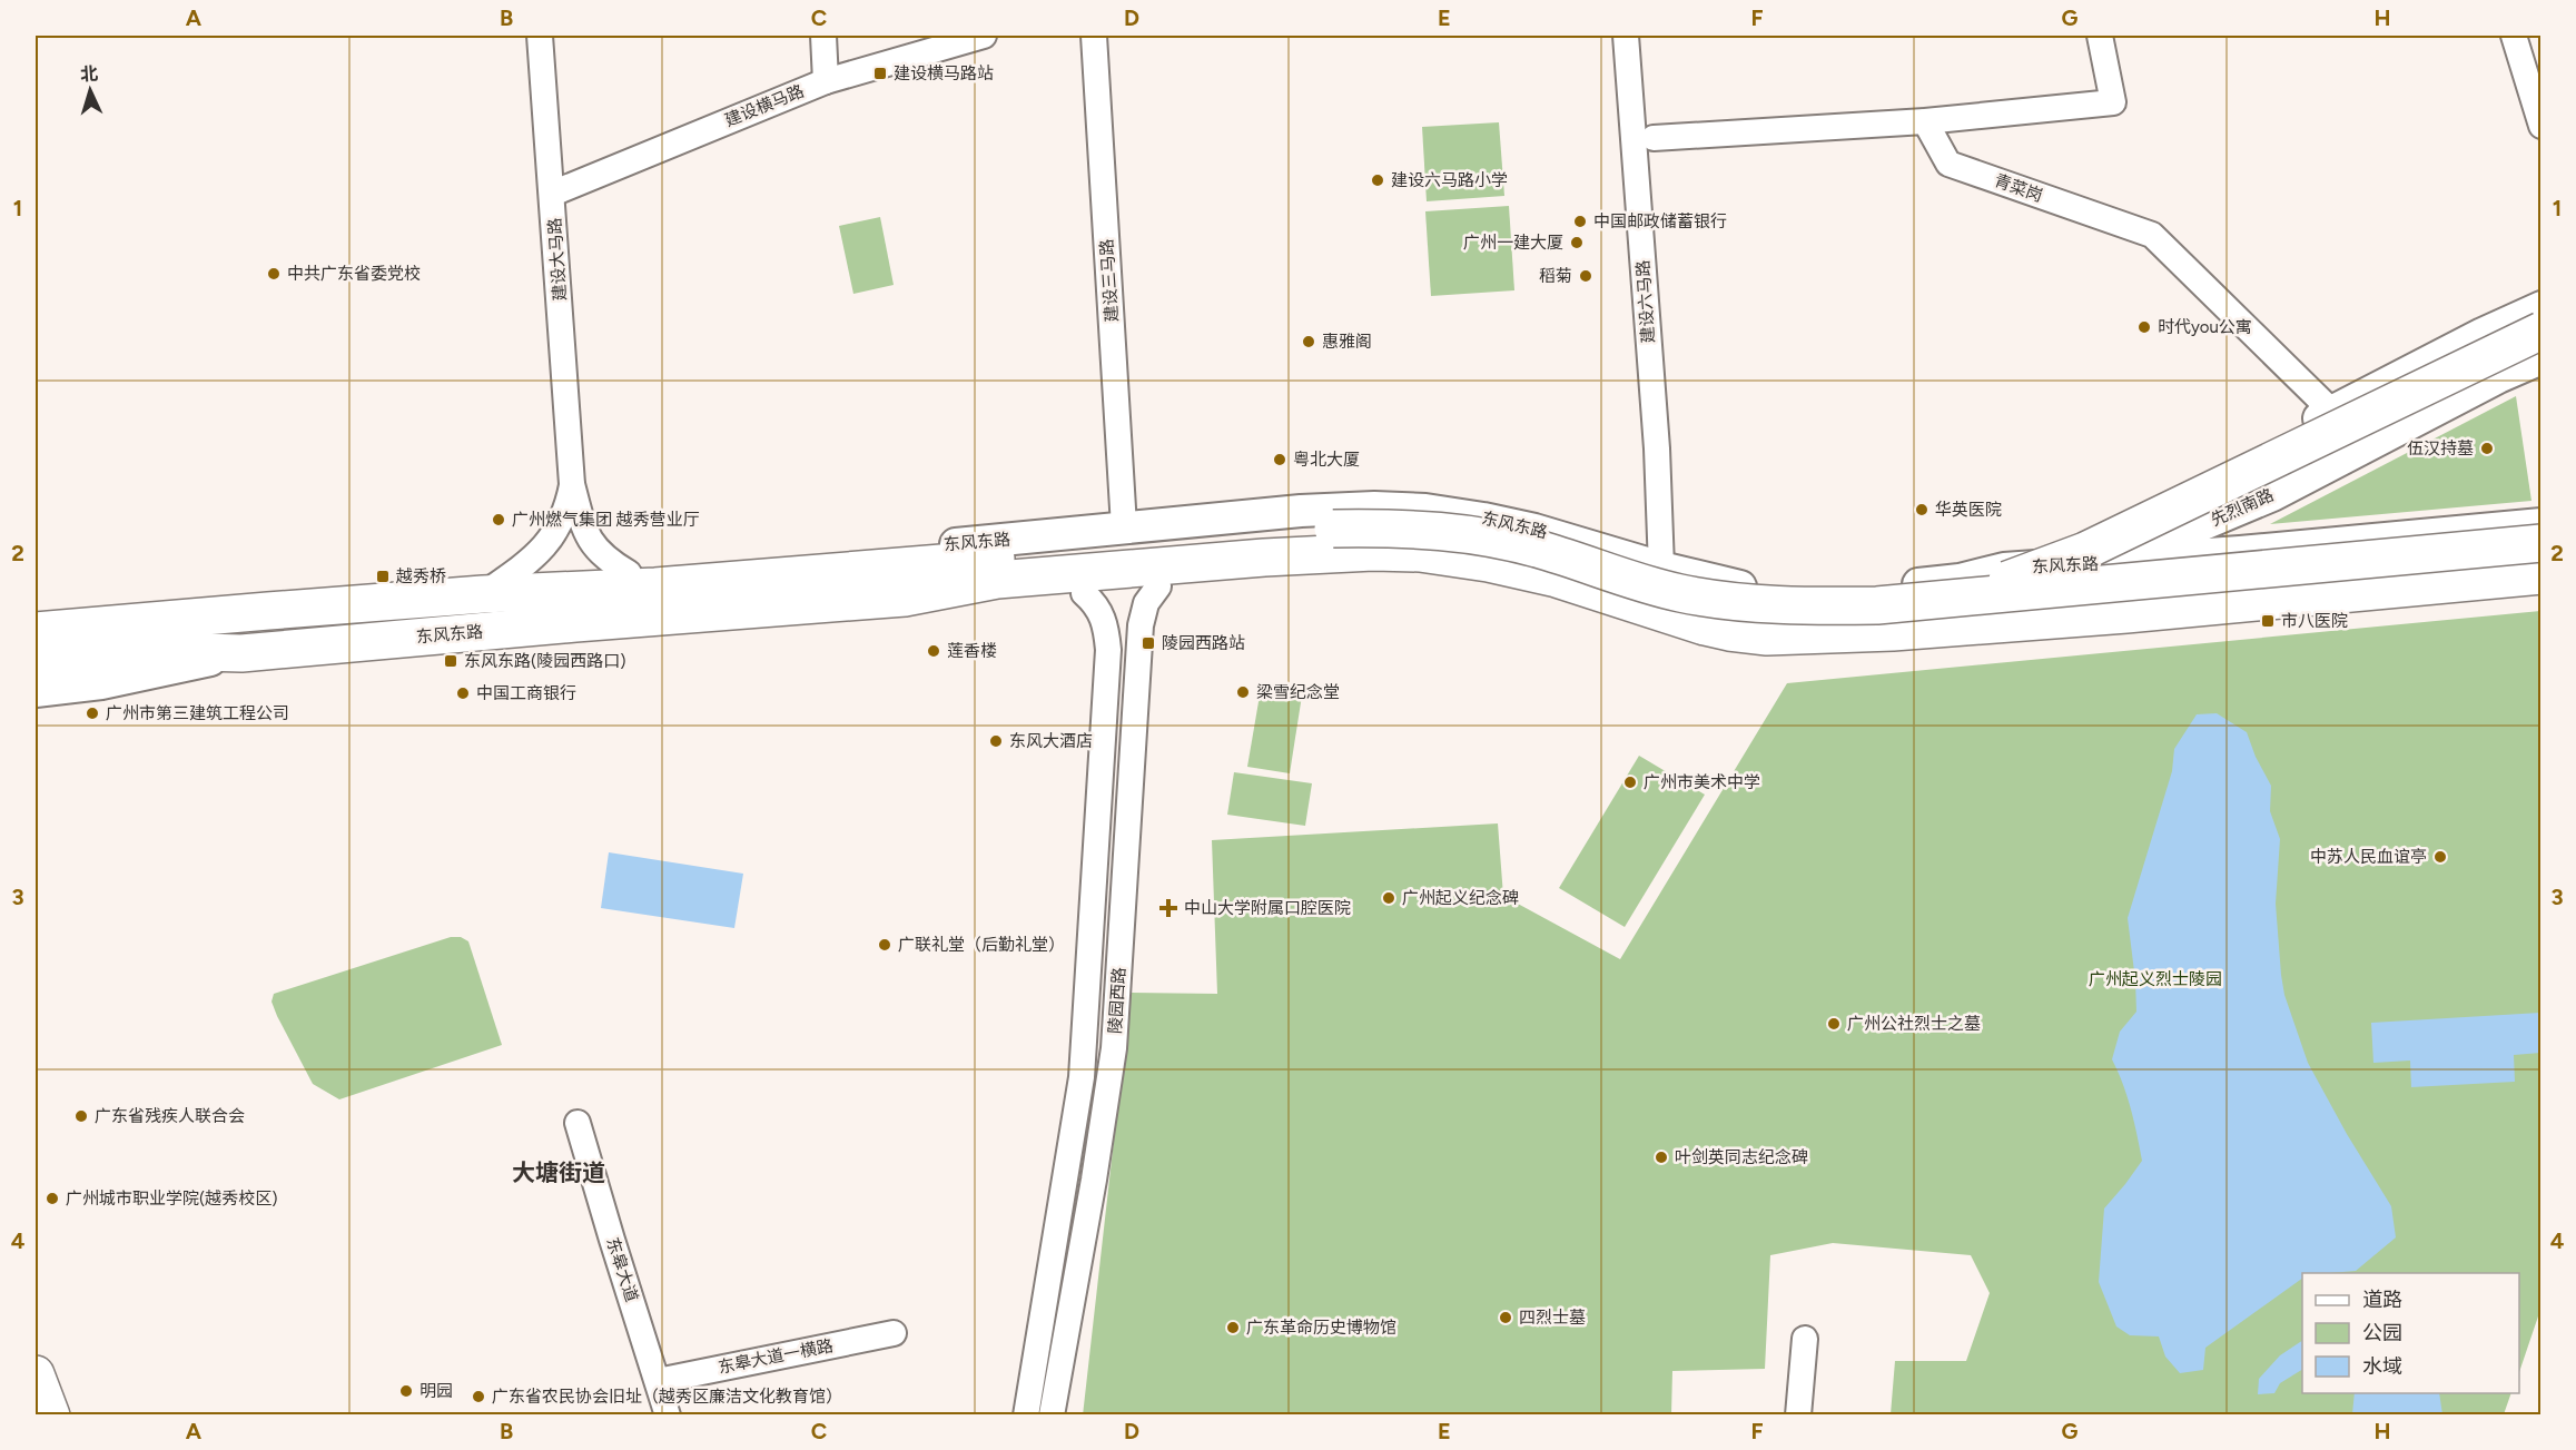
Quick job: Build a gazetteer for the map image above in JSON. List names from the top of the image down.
{
  "streets": {
    "highway": ["东风东路"],
    "main road": ["先烈南路"],
    "street": [
      "建设横马路",
      "青菜岗",
      "建设大马路",
      "建设三马路",
      "建设六马路",
      "陵园西路",
      "东皋大道",
      "东皋大道一横路"
    ]
  },
  "crossings": [
    ["建设横马路", "建设大马路"],
    ["建设三马路", "东风东路"],
    ["建设六马路", "东风东路"],
    ["先烈南路", "东风东路"],
    ["东风东路", "陵园西路"],
    ["东皋大道", "东皋大道一横路"]
  ],
  "districts": ["大塘街道"],
  "parks": ["广州起义烈士陵园"],
  "places": {
    "transit": [
      "建设横马路站",
      "越秀桥",
      "市八医院",
      "陵园西路站",
      "东风东路(陵园西路口)"
    ],
    "other": [
      "建设六马路小学",
      "中国邮政储蓄银行",
      "广州一建大厦",
      "中共广东省委党校",
      "稻菊",
      "时代you公寓",
      "惠雅阁",
      "伍汉持墓",
      "粤北大厦",
      "华英医院",
      "广州燃气集团 越秀营业厅",
      "莲香楼",
      "梁雪纪念堂",
      "中国工商银行",
      "广州市第三建筑工程公司",
      "东风大酒店",
      "广州市美术中学",
      "中苏人民血谊亭",
      "广州起义纪念碑",
      "广联礼堂（后勤礼堂）",
      "广州公社烈士之墓",
      "广东省残疾人联合会",
      "叶剑英同志纪念碑",
      "广州城市职业学院(越秀校区)",
      "四烈士墓",
      "广东革命历史博物馆",
      "明园",
      "广东省农民协会旧址（越秀区廉洁文化教育馆）"
    ],
    "health": ["中山大学附属口腔医院"]
  },
  "legend": ["道路", "公园", "水域"],
  "north": "top",
  "grid": {
    "columns": [
      "A",
      "B",
      "C",
      "D",
      "E",
      "F",
      "G",
      "H"
    ],
    "rows": [
      "1",
      "2",
      "3",
      "4"
    ]
  }
}
